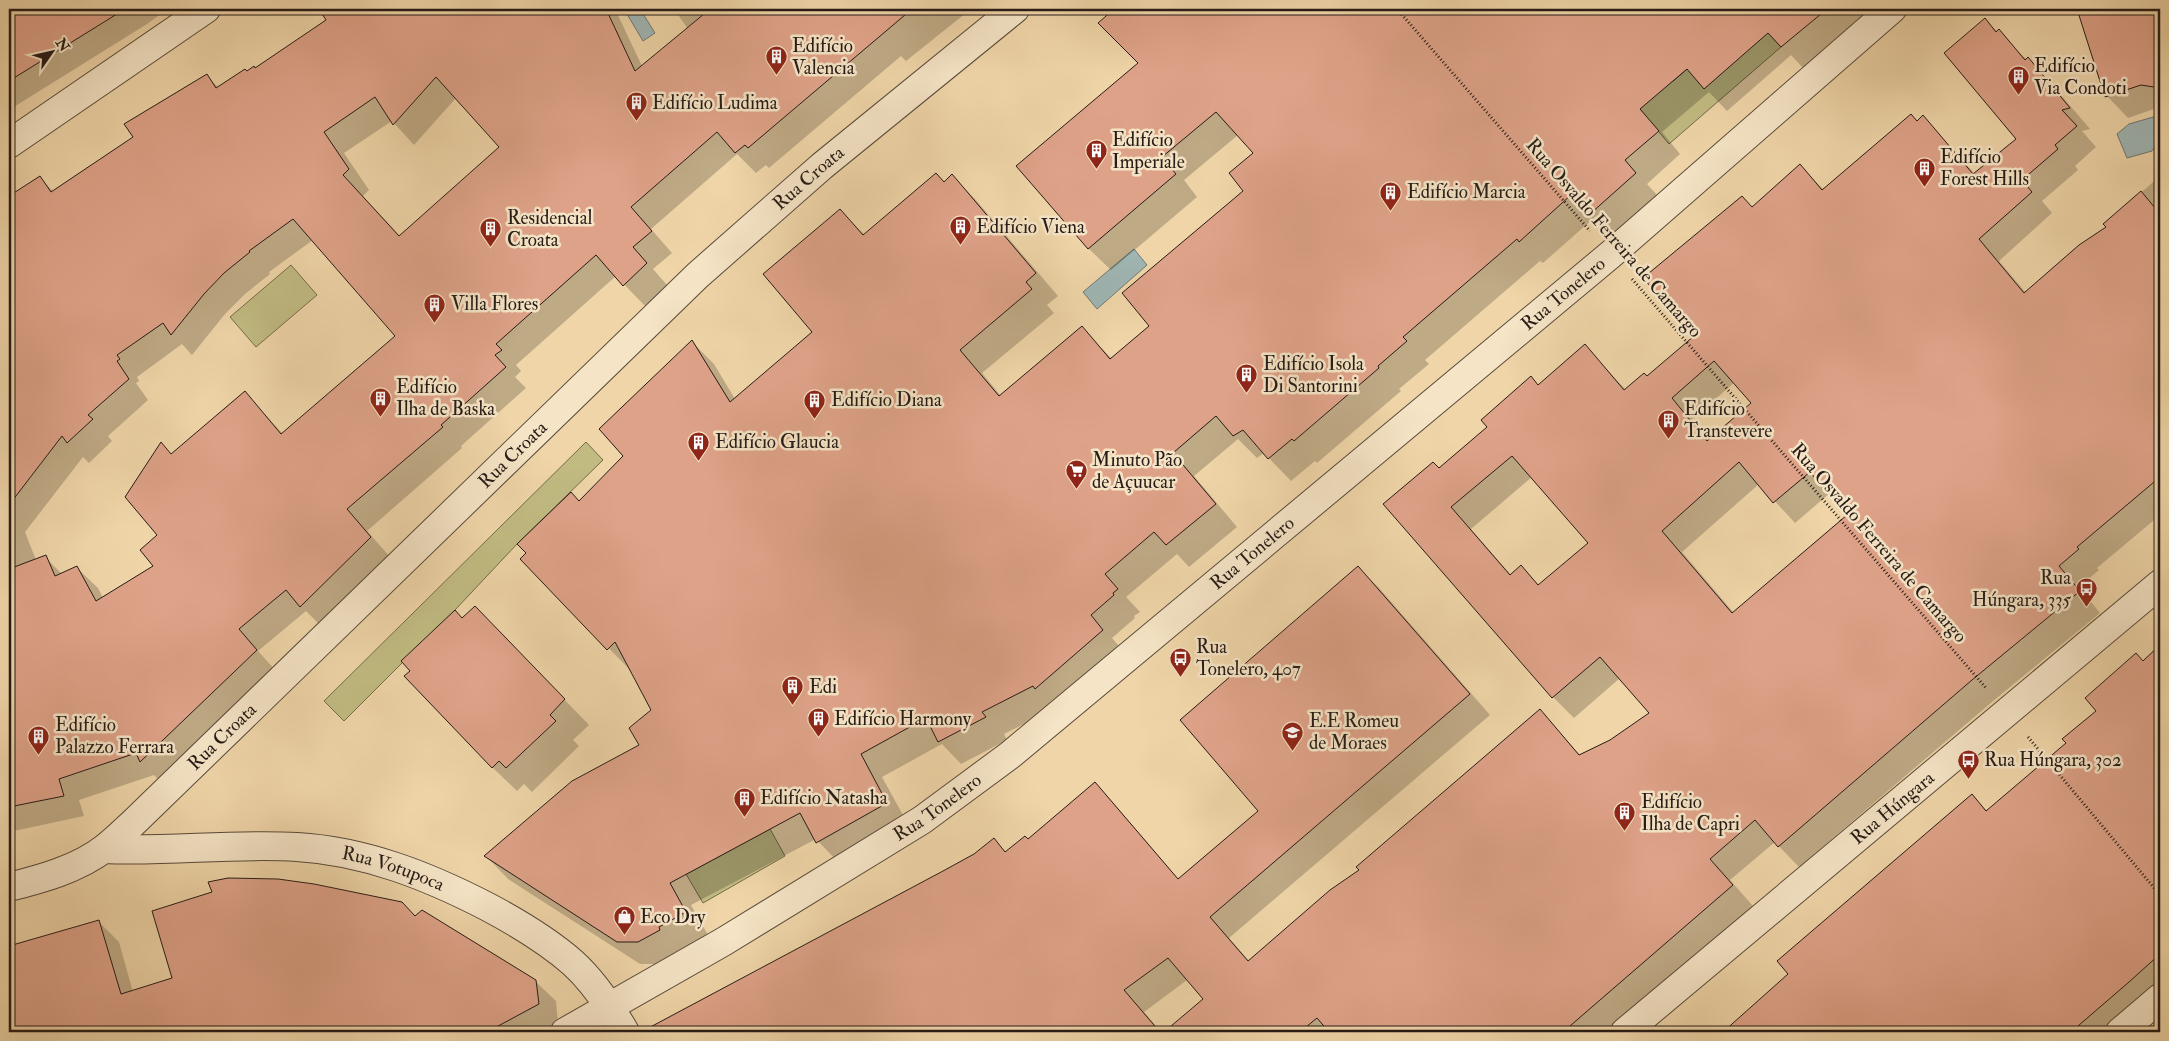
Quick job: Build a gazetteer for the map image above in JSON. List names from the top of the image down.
{
  "streets": {
    "street": [
      "Rua Croata",
      "Rua Tonelero",
      "Rua Húngara",
      "Rua Votupoca"
    ],
    "path": ["Rua Osvaldo Ferreira de Camargo"]
  },
  "crossings": [
    ["Rua Croata", "Rua Votupoca"],
    ["Rua Osvaldo Ferreira de Camargo", "Rua Tonelero"],
    ["Rua Osvaldo Ferreira de Camargo", "Rua Húngara"],
    ["Rua Tonelero", "Rua Votupoca"]
  ],
  "places": {
    "building": [
      "Edifício Valencia",
      "Edifício Via Condoti",
      "Edifício Ludima",
      "Edifício Imperiale",
      "Edifício Forest Hills",
      "Edifício Marcia",
      "Edifício Viena",
      "Residencial Croata",
      "Villa Flores",
      "Edifício Isola Di Santorini",
      "Edifício Ilha de Baska",
      "Edifício Diana",
      "Edifício Transtevere",
      "Edifício Glaucia",
      "Edi",
      "Edifício Harmony",
      "Edifício Palazzo Ferrara",
      "Edifício Natasha",
      "Edifício Ilha de Capri"
    ],
    "supermarket": ["Minuto Pão de Açuucar"],
    "bus stop": ["Rua Húngara, 335", "Rua Tonelero, 407", "Rua Húngara, 302"],
    "school or university": ["E.E Romeu de Moraes"],
    "shop": ["Eco Dry"]
  },
  "north": "top right"
}
